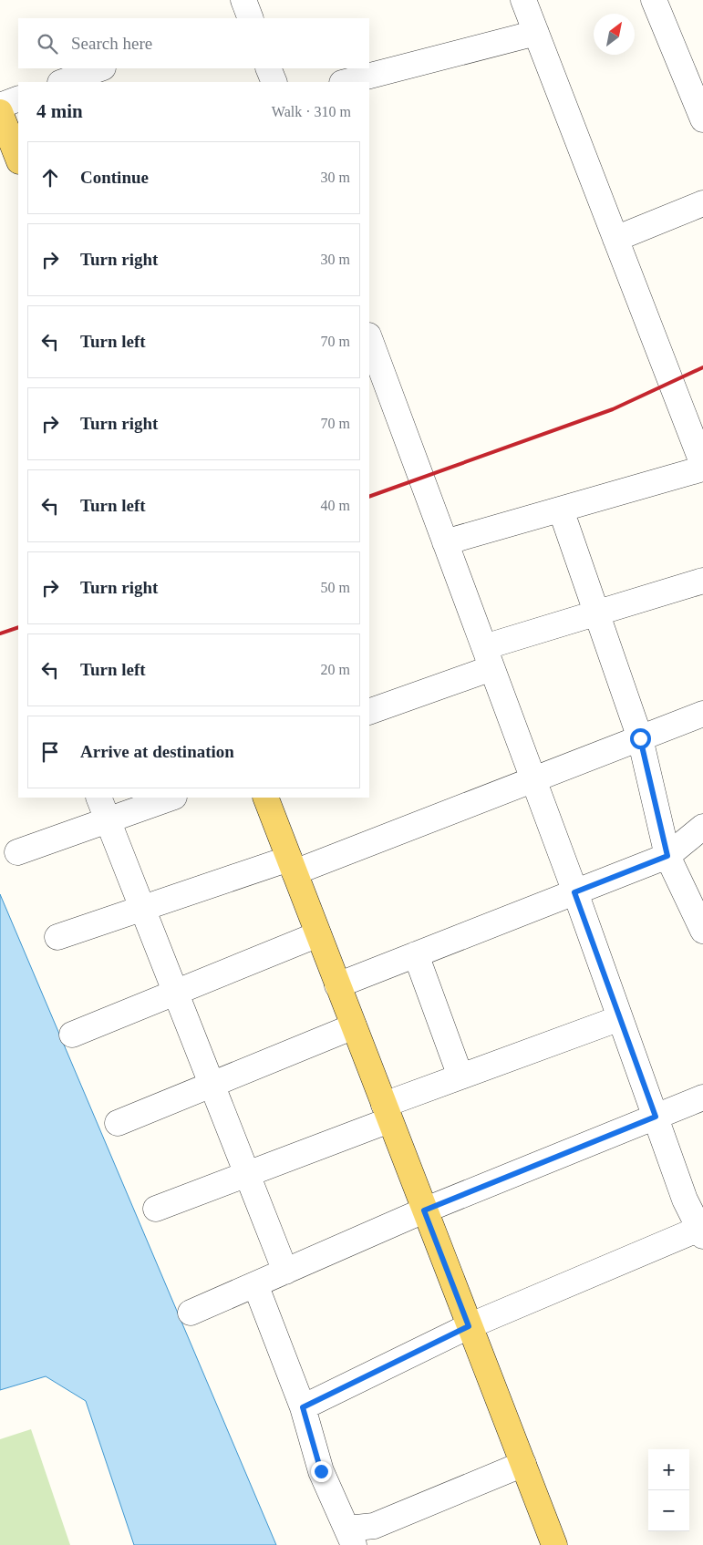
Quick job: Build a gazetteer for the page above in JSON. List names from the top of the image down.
{
  "north": "top right",
  "page": {
    "search": "Search here",
    "heading": ["4 min", "Walk · 310 m"],
    "list": [
      ["Continue", "30 m"],
      ["Turn right", "30 m"],
      ["Turn left", "70 m"],
      ["Turn right", "70 m"],
      ["Turn left", "40 m"],
      ["Turn right", "50 m"],
      ["Turn left", "20 m"],
      "Arrive at destination"
    ],
    "map_buttons": ["+", "−"]
  }
}
